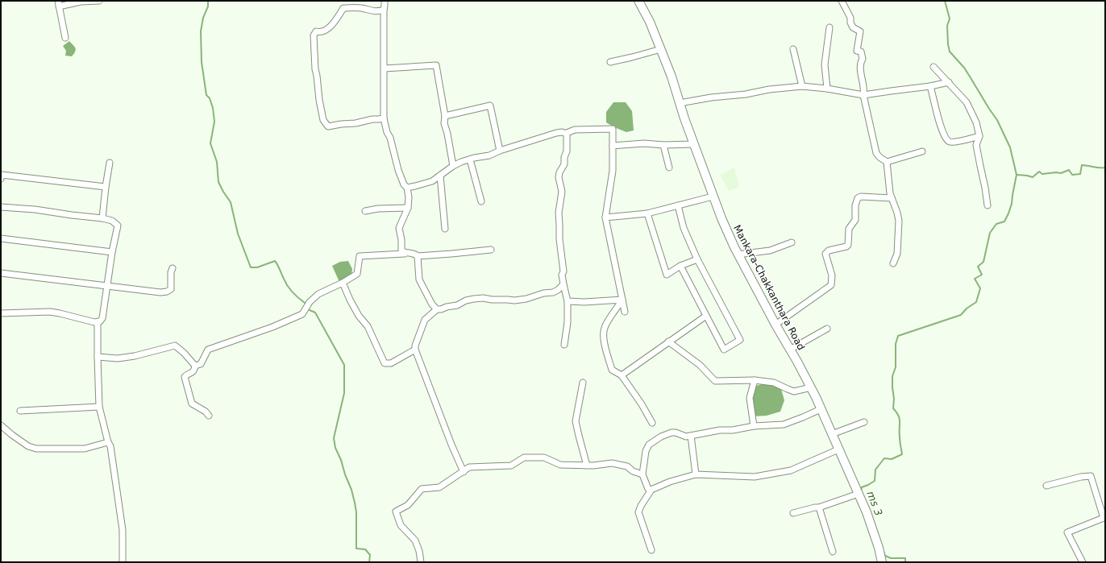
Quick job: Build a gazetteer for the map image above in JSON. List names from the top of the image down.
{
  "streets": {
    "main road": ["Mankara-Chakkanthara Road"]
  },
  "water": ["ms 3"]
}
